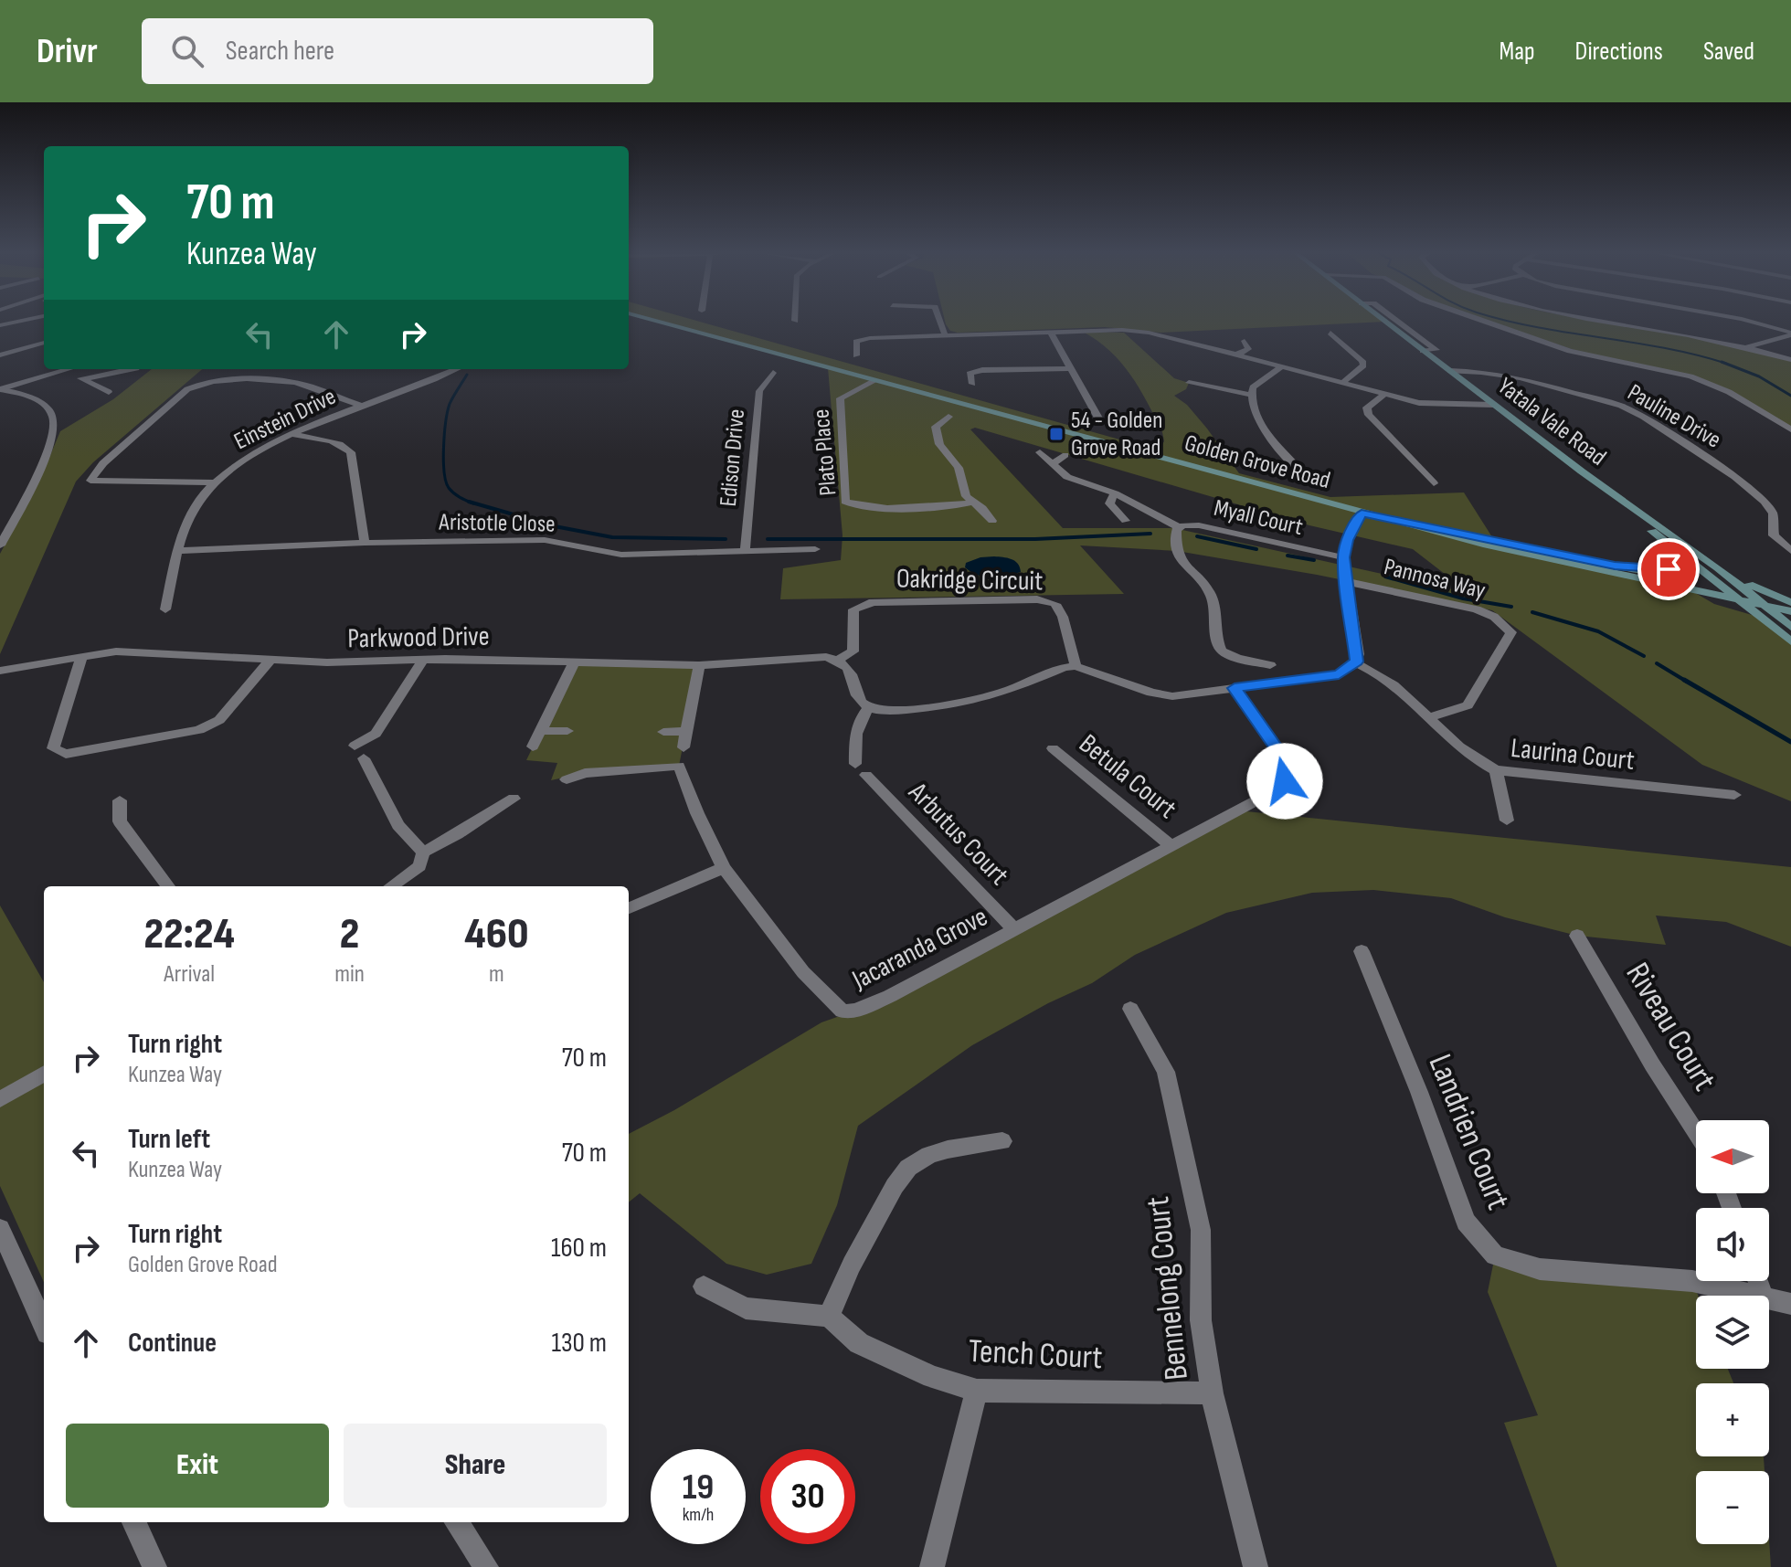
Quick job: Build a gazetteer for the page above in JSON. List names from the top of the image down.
{
  "streets": {
    "main road": ["Yatala Vale Road", "Golden Grove Road"],
    "street": [
      "Pauline Drive",
      "Einstein Drive",
      "Plato Place",
      "Edison Drive",
      "Myall Court",
      "Aristotle Close",
      "Pannosa Way",
      "Oakridge Circuit",
      "Parkwood Drive",
      "Laurina Court",
      "Betula Court",
      "Arbutus Court",
      "Jacaranda Grove",
      "Riveau Court",
      "Landrien Court",
      "Bennelong Court",
      "Tench Court"
    ]
  },
  "crossings": [
    ["Pauline Drive", "Yatala Vale Road"],
    ["Einstein Drive", "Aristotle Close"],
    ["Yatala Vale Road", "Golden Grove Road"],
    ["Plato Place", "Golden Grove Road"],
    ["Edison Drive", "Aristotle Close"],
    ["Pannosa Way", "Laurina Court"],
    ["Oakridge Circuit", "Parkwood Drive"],
    ["Betula Court", "Jacaranda Grove"],
    ["Arbutus Court", "Jacaranda Grove"],
    ["Bennelong Court", "Tench Court"]
  ],
  "places": {
    "transit": ["54 - Golden Grove Road"]
  },
  "north": "left",
  "page": {
    "header": "Drivr",
    "search": "Search here",
    "nav": ["Map", "Directions", "Saved"],
    "turn": ["70 m", "Kunzea Way"],
    "eta": [
      "22:24",
      "Arrival",
      "2",
      "min",
      "460",
      "m"
    ],
    "list": [
      {
        "name": "Turn right",
        "note": "Kunzea Way",
        "value": "70 m"
      },
      {
        "name": "Turn left",
        "note": "Kunzea Way",
        "value": "70 m"
      },
      {
        "name": "Turn right",
        "note": "Golden Grove Road",
        "value": "160 m"
      },
      {
        "name": "Continue",
        "value": "130 m"
      }
    ],
    "map_buttons": ["+", "−"],
    "buttons": ["Exit", "Share"],
    "speed": "19 km/h",
    "limit": "30"
  }
}
